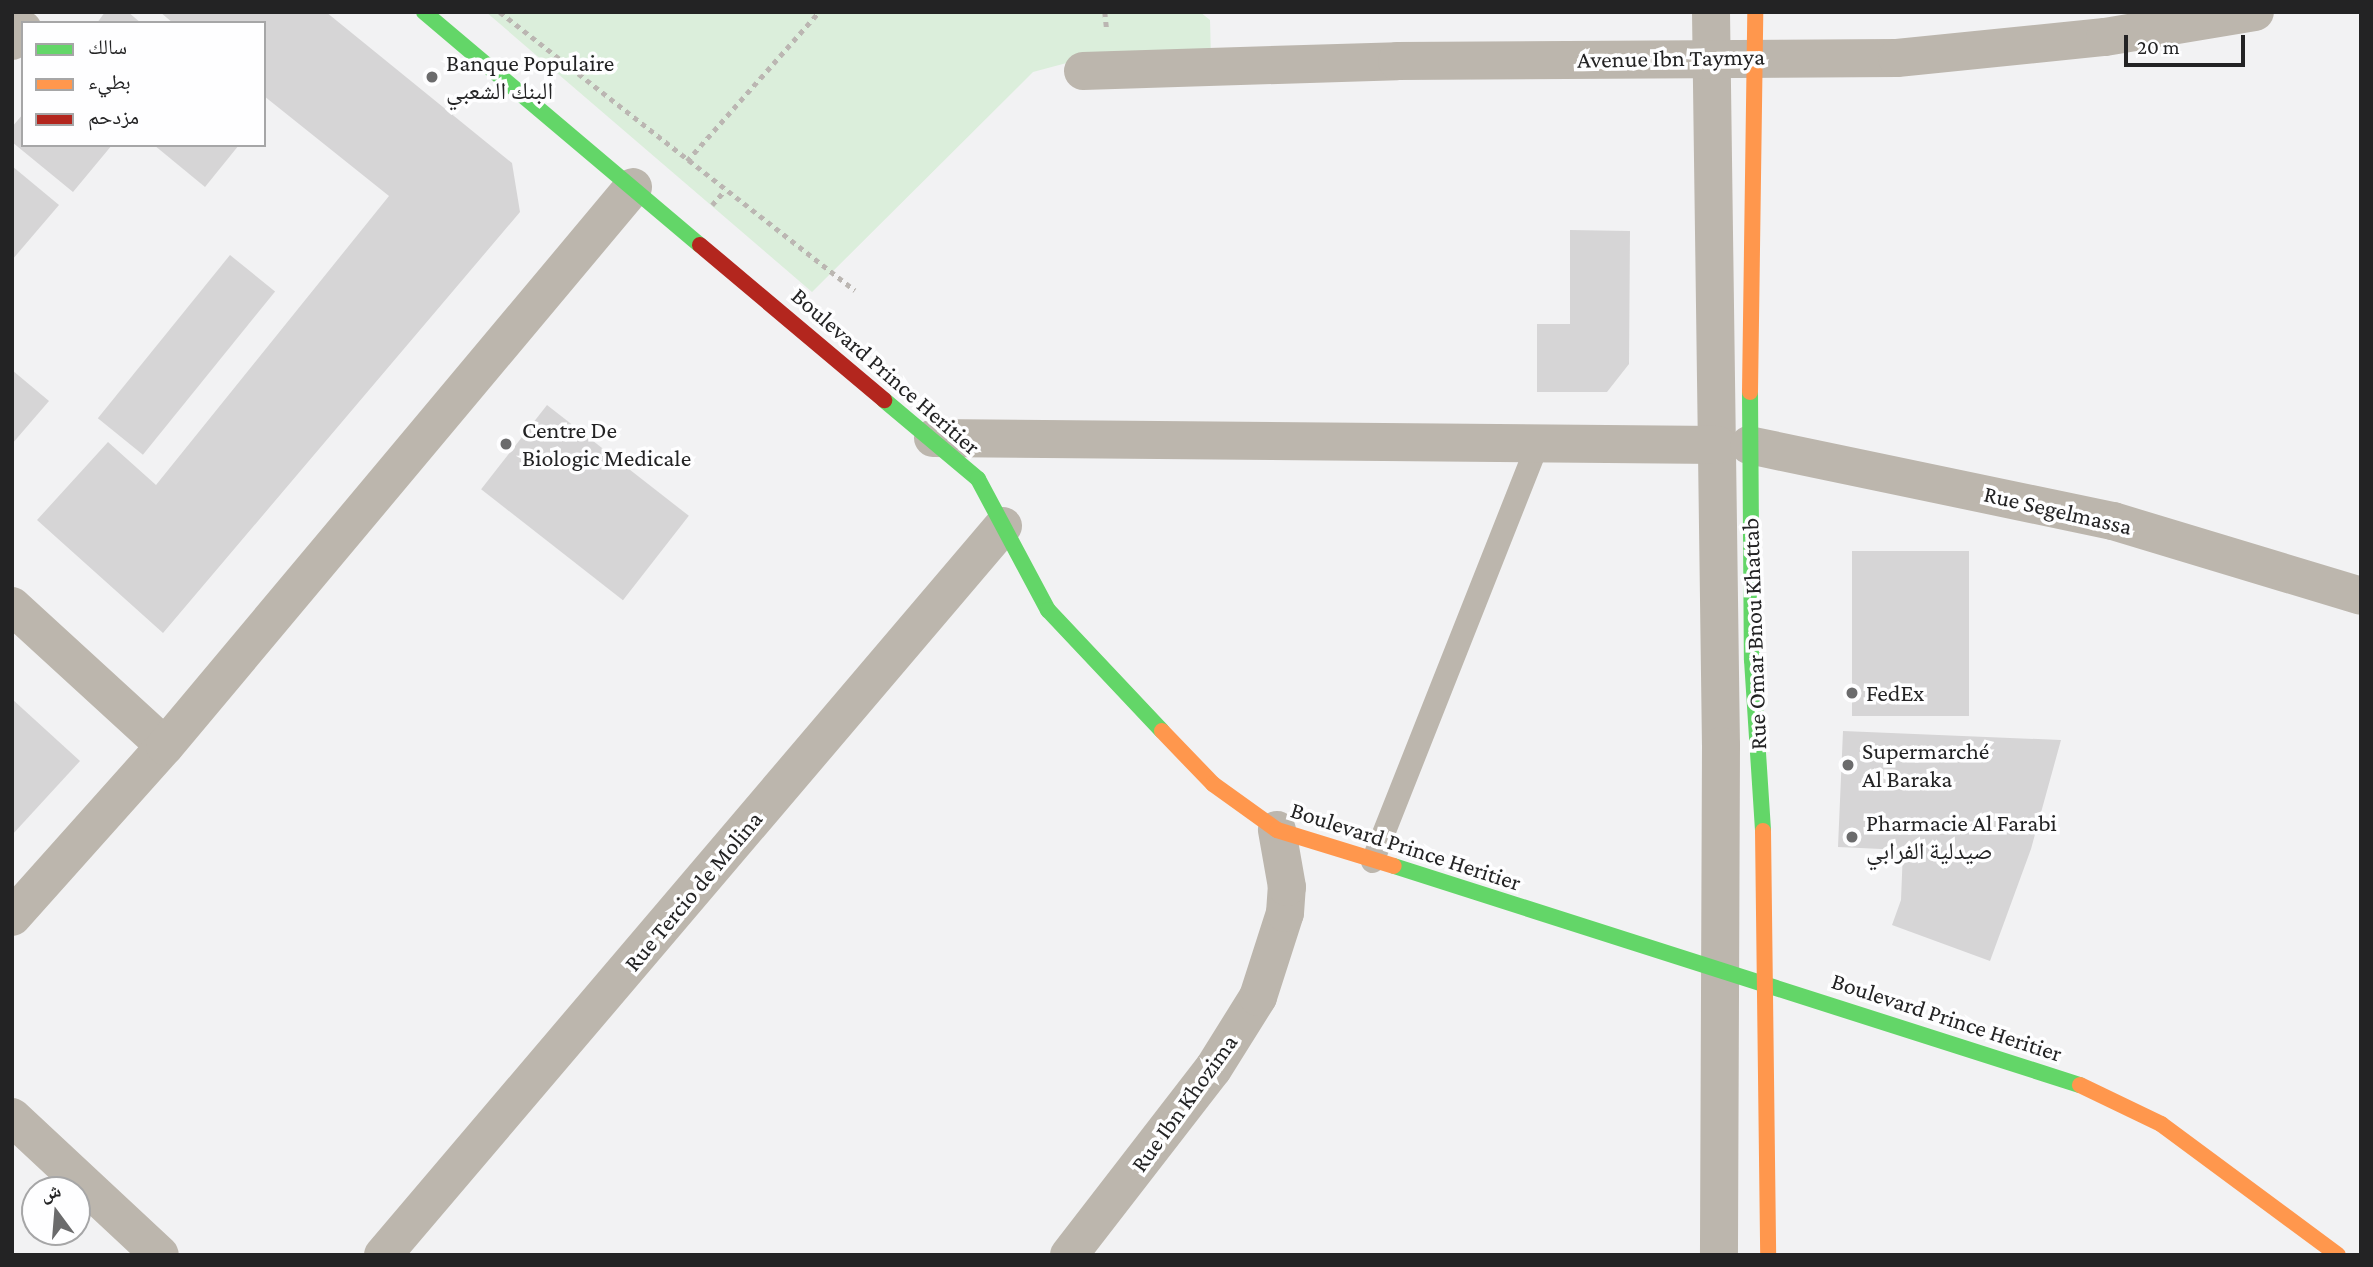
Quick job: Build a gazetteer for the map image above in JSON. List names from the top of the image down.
{
  "streets": {
    "street": [
      "Avenue Ibn Taymya",
      "Boulevard Prince Heritier",
      "Rue Segelmassa",
      "Rue Omar Bnou Khattab",
      "Rue Tercio de Molina",
      "Rue Ibn Khozima"
    ]
  },
  "crossings": [
    ["Avenue Ibn Taymya", "Rue Omar Bnou Khattab"],
    ["Boulevard Prince Heritier", "Rue Segelmassa"],
    ["Boulevard Prince Heritier", "Rue Omar Bnou Khattab"],
    ["Boulevard Prince Heritier", "Rue Tercio de Molina"],
    ["Boulevard Prince Heritier", "Rue Ibn Khozima"],
    ["Rue Segelmassa", "Rue Omar Bnou Khattab"]
  ],
  "places": [
    "Banque Populaire البنك الشعبي",
    "Centre De Biologic Medicale",
    "FedEx",
    "Supermarché Al Baraka",
    "Pharmacie Al Farabi صيدلية الفرابي"
  ],
  "legend": ["سالك", "بطيء", "مزدحم"],
  "scale_bar": "20 m",
  "north": "top"
}
